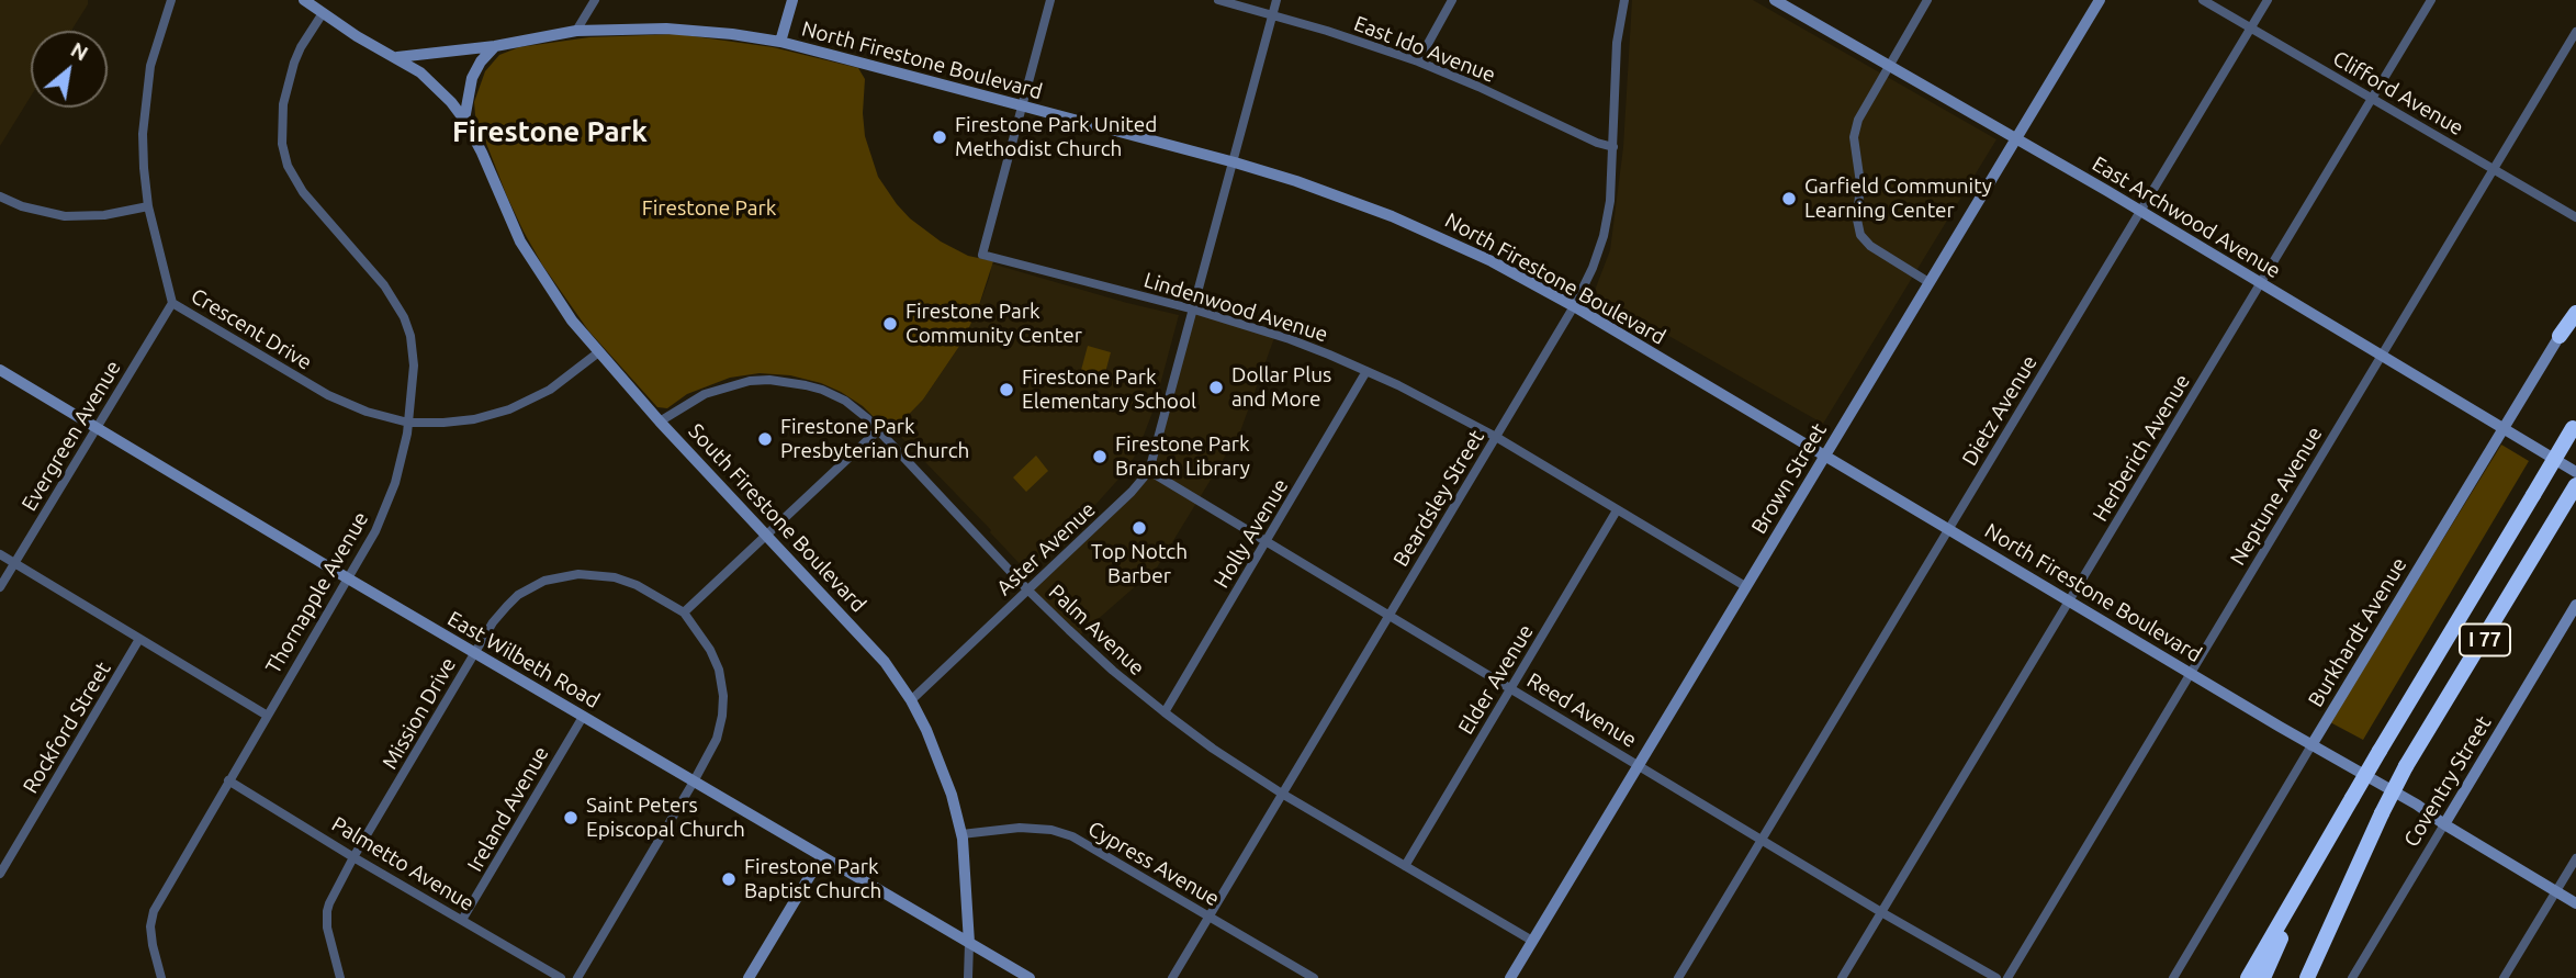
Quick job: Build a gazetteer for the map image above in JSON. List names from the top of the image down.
{
  "streets": {
    "highway": ["I 77"],
    "street": [
      "East Ido Avenue",
      "North Firestone Boulevard",
      "Clifford Avenue",
      "East Archwood Avenue",
      "Lindenwood Avenue",
      "Crescent Drive",
      "Dietz Avenue",
      "Evergreen Avenue",
      "Herberich Avenue",
      "Brown Street",
      "Neptune Avenue",
      "Beardsley Street",
      "South Firestone Boulevard",
      "Holly Avenue",
      "Aster Avenue",
      "Thornapple Avenue",
      "Palm Avenue",
      "Burkhardt Avenue",
      "East Wilbeth Road",
      "Elder Avenue",
      "Reed Avenue",
      "Mission Drive",
      "Rockford Street",
      "Coventry Street",
      "Ireland Avenue",
      "Palmetto Avenue",
      "Cypress Avenue"
    ]
  },
  "crossings": [
    ["East Ido Avenue", "Beardsley Street"],
    ["East Ido Avenue", "Aster Avenue"],
    ["North Firestone Boulevard", "Lindenwood Avenue"],
    ["North Firestone Boulevard", "Dietz Avenue"],
    ["North Firestone Boulevard", "Herberich Avenue"],
    ["North Firestone Boulevard", "Brown Street"],
    ["North Firestone Boulevard", "Neptune Avenue"],
    ["North Firestone Boulevard", "Beardsley Street"],
    ["North Firestone Boulevard", "South Firestone Boulevard"],
    ["North Firestone Boulevard", "Aster Avenue"],
    ["North Firestone Boulevard", "Burkhardt Avenue"],
    ["North Firestone Boulevard", "Coventry Street"],
    ["Clifford Avenue", "Dietz Avenue"],
    ["Clifford Avenue", "Herberich Avenue"],
    ["Clifford Avenue", "Neptune Avenue"],
    ["East Archwood Avenue", "Dietz Avenue"],
    ["East Archwood Avenue", "Herberich Avenue"],
    ["East Archwood Avenue", "Brown Street"],
    ["East Archwood Avenue", "Neptune Avenue"],
    ["East Archwood Avenue", "Burkhardt Avenue"],
    ["Lindenwood Avenue", "Brown Street"],
    ["Lindenwood Avenue", "Beardsley Street"],
    ["Lindenwood Avenue", "Holly Avenue"],
    ["Lindenwood Avenue", "Aster Avenue"],
    ["Lindenwood Avenue", "Elder Avenue"],
    ["Crescent Drive", "Evergreen Avenue"],
    ["Crescent Drive", "South Firestone Boulevard"],
    ["Crescent Drive", "Thornapple Avenue"],
    ["Dietz Avenue", "Reed Avenue"],
    ["Evergreen Avenue", "East Wilbeth Road"],
    ["Herberich Avenue", "Reed Avenue"],
    ["Brown Street", "Palm Avenue"],
    ["Brown Street", "Reed Avenue"],
    ["Beardsley Street", "Palm Avenue"],
    ["Beardsley Street", "Reed Avenue"],
    ["Beardsley Street", "Cypress Avenue"],
    ["South Firestone Boulevard", "Aster Avenue"],
    ["South Firestone Boulevard", "Thornapple Avenue"],
    ["South Firestone Boulevard", "Palm Avenue"],
    ["South Firestone Boulevard", "East Wilbeth Road"],
    ["South Firestone Boulevard", "Cypress Avenue"],
    ["Holly Avenue", "Palm Avenue"],
    ["Holly Avenue", "Reed Avenue"],
    ["Aster Avenue", "Palm Avenue"],
    ["Aster Avenue", "Reed Avenue"],
    ["Thornapple Avenue", "East Wilbeth Road"],
    ["Thornapple Avenue", "Palmetto Avenue"],
    ["Palm Avenue", "Elder Avenue"],
    ["East Wilbeth Road", "Mission Drive"],
    ["East Wilbeth Road", "Ireland Avenue"],
    ["Elder Avenue", "Reed Avenue"],
    ["Mission Drive", "Palmetto Avenue"],
    ["Ireland Avenue", "Palmetto Avenue"]
  ],
  "districts": ["Firestone Park"],
  "parks": ["Firestone Park"],
  "places": [
    "Firestone Park United Methodist Church",
    "Garfield Community Learning Center",
    "Firestone Park Community Center",
    "Dollar Plus and More",
    "Firestone Park Elementary School",
    "Firestone Park Presbyterian Church",
    "Firestone Park Branch Library",
    "Top Notch Barber",
    "Saint Peters Episcopal Church",
    "Firestone Park Baptist Church"
  ],
  "north": "top right"
}
